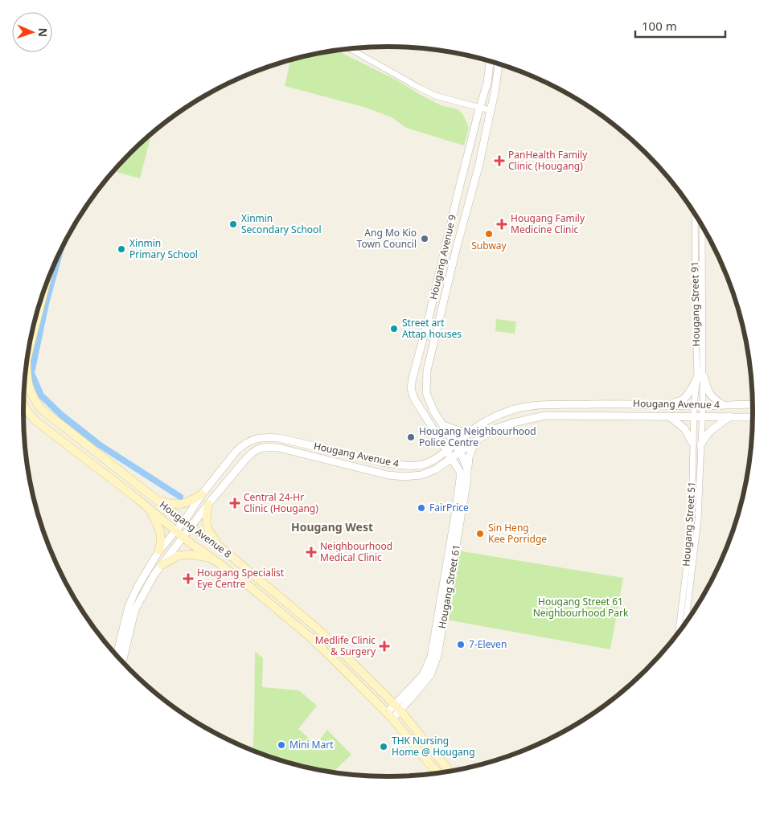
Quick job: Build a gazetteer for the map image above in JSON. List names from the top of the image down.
{
  "streets": {
    "main road": ["Hougang Avenue 8"],
    "street": [
      "Hougang Avenue 9",
      "Hougang Street 91",
      "Hougang Avenue 4",
      "Hougang Street 51",
      "Hougang Street 61"
    ]
  },
  "crossings": [
    ["Hougang Avenue 9", "Hougang Avenue 4"],
    ["Hougang Avenue 9", "Hougang Street 61"],
    ["Hougang Street 91", "Hougang Avenue 4"],
    ["Hougang Street 91", "Hougang Street 51"],
    ["Hougang Avenue 4", "Hougang Street 51"],
    ["Hougang Avenue 4", "Hougang Avenue 8"],
    ["Hougang Avenue 4", "Hougang Street 61"],
    ["Hougang Avenue 8", "Hougang Street 61"]
  ],
  "districts": ["Hougang West"],
  "parks": ["Hougang Street 61 Neighbourhood Park"],
  "places": {
    "health": [
      "PanHealth Family Clinic (Hougang)",
      "Hougang Family Medicine Clinic",
      "Central 24-Hr Clinic (Hougang)",
      "Neighbourhood Medical Clinic",
      "Hougang Specialist Eye Centre",
      "Medlife Clinic & Surgery"
    ],
    "other": [
      "Xinmin Secondary School",
      "Subway",
      "Ang Mo Kio Town Council",
      "Xinmin Primary School",
      "Street art Attap houses",
      "Hougang Neighbourhood Police Centre",
      "FairPrice",
      "Sin Heng Kee Porridge",
      "7-Eleven",
      "Mini Mart",
      "THK Nursing Home @ Hougang"
    ]
  },
  "scale_bar": "100 m",
  "north": "right"
}
